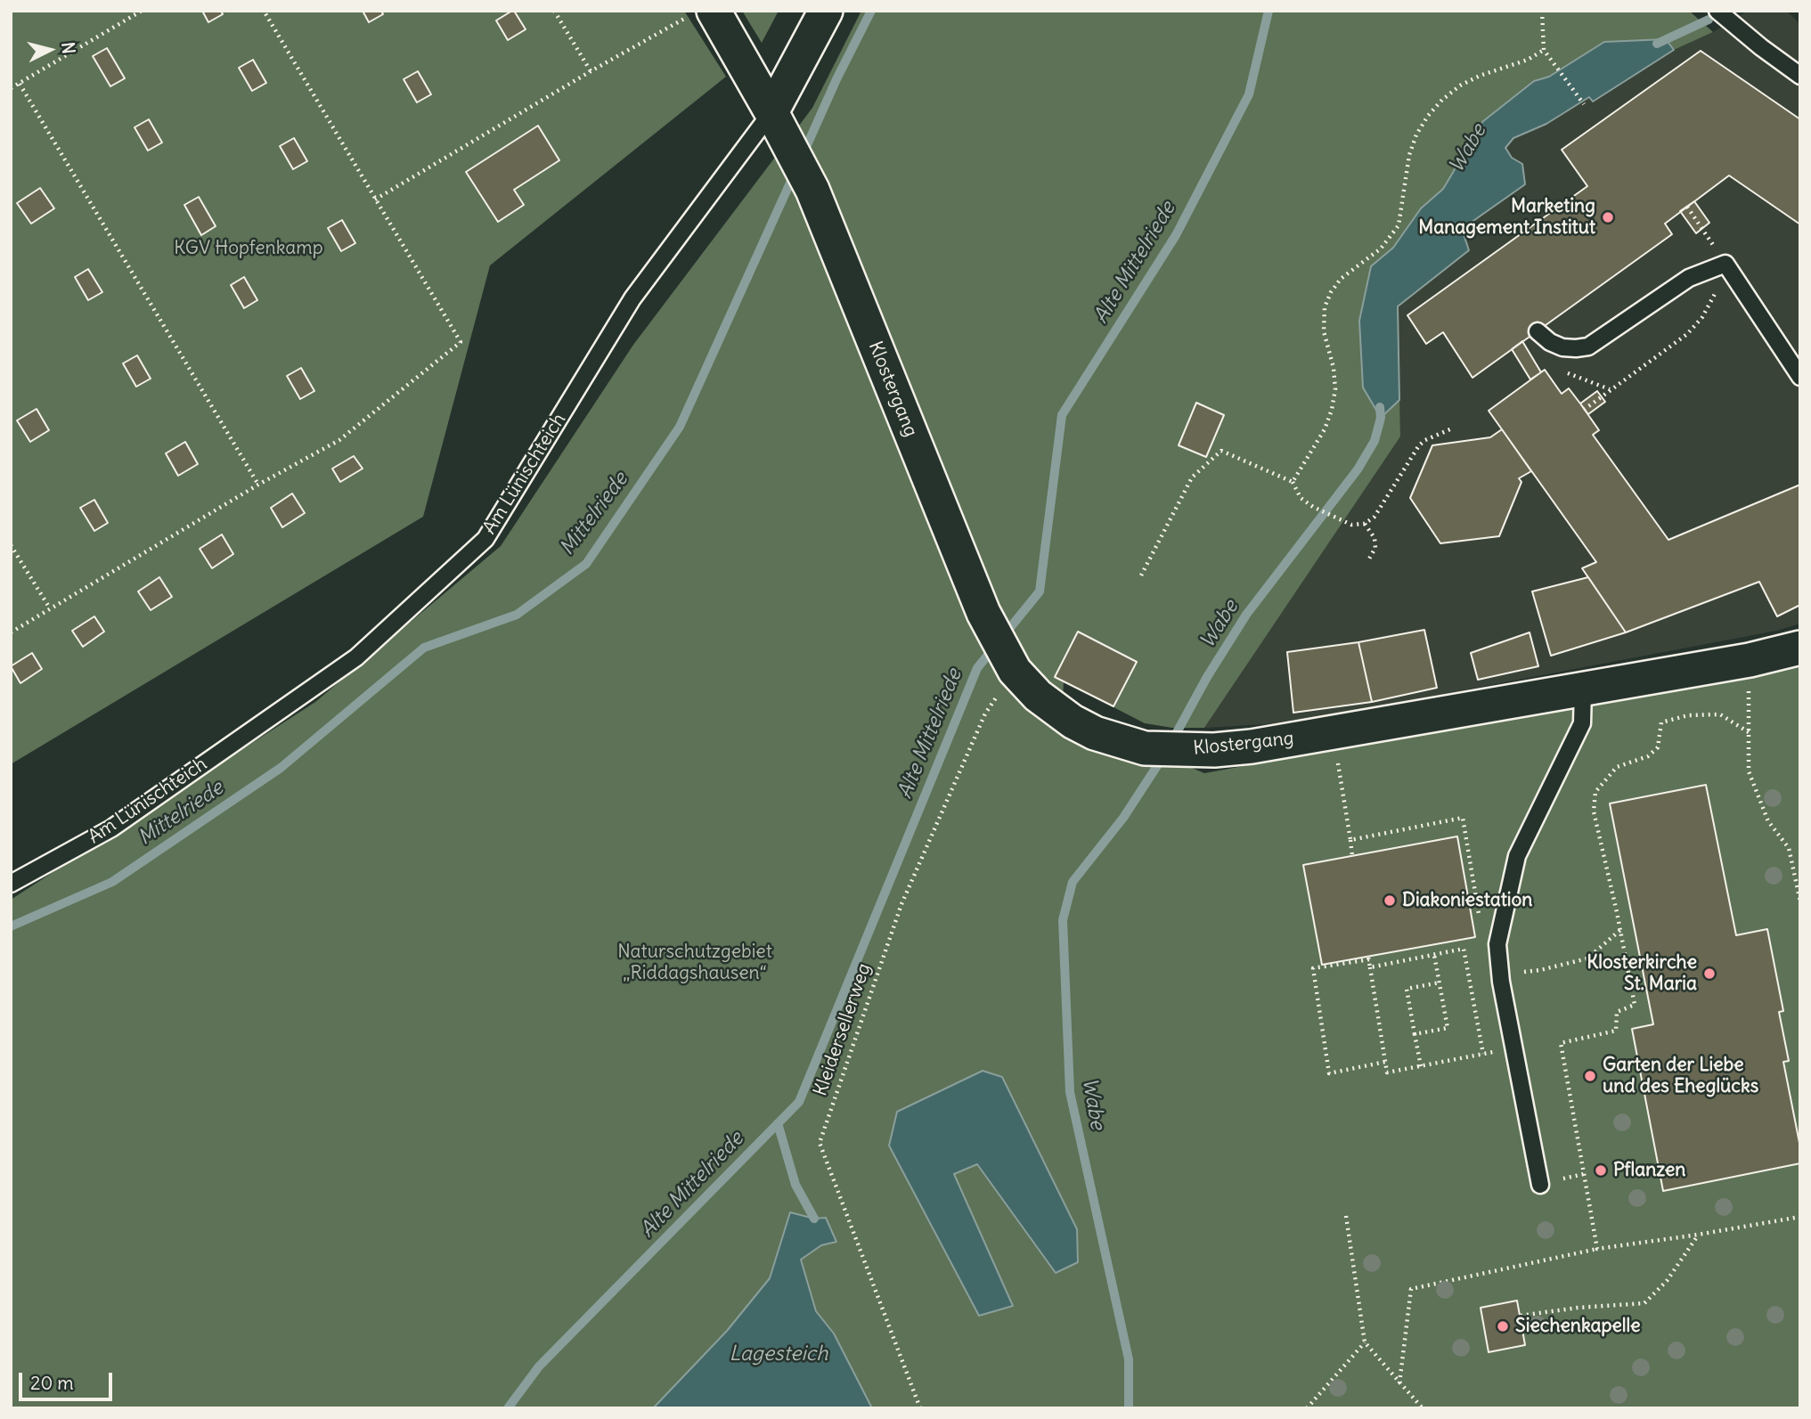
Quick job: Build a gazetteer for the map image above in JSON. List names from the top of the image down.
{
  "streets": {
    "street": ["Klostergang", "Am Lünischteich"],
    "path": ["Kleidersellerweg"]
  },
  "crossings": [
    ["Klostergang", "Am Lünischteich"],
    ["Klostergang", "Kleidersellerweg"]
  ],
  "water": [
    "Wabe",
    "Alte Mittelriede",
    "Mittelriede",
    "Lagesteich"
  ],
  "parks": ["KGV Hopfenkamp", "Naturschutzgebiet „Riddagshausen“"],
  "places": [
    "Marketing Management Institut",
    "Diakoniestation",
    "Klosterkirche St. Maria",
    "Garten der Liebe und des Eheglücks",
    "Pflanzen",
    "Siechenkapelle"
  ],
  "scale_bar": "20 m",
  "north": "right"
}
